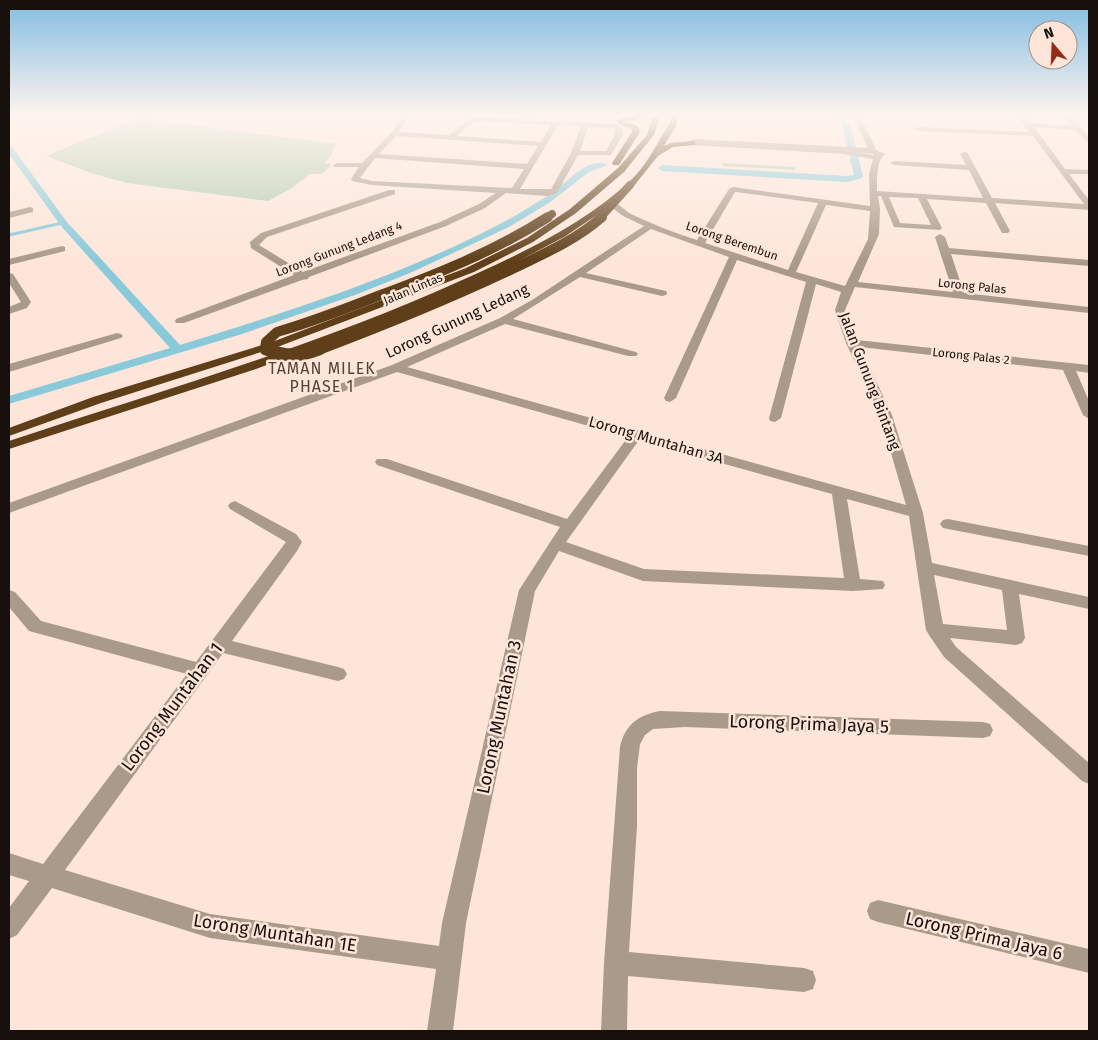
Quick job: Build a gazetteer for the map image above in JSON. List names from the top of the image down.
{
  "streets": {
    "highway": ["Jalan Lintas"],
    "street": [
      "Lorong Berembun",
      "Lorong Gunung Ledang 4",
      "Lorong Palas",
      "Lorong Gunung Ledang",
      "Lorong Palas 2",
      "Jalan Gunung Bintang",
      "Lorong Muntahan 3A",
      "Lorong Muntahan 1",
      "Lorong Muntahan 3",
      "Lorong Prima Jaya 5",
      "Lorong Muntahan 1E",
      "Lorong Prima Jaya 6"
    ]
  },
  "crossings": [
    ["Lorong Berembun", "Lorong Palas"],
    ["Lorong Berembun", "Lorong Gunung Ledang"],
    ["Lorong Berembun", "Jalan Gunung Bintang"],
    ["Lorong Palas", "Jalan Gunung Bintang"],
    ["Lorong Gunung Ledang", "Lorong Muntahan 3A"],
    ["Lorong Palas 2", "Jalan Gunung Bintang"],
    ["Jalan Gunung Bintang", "Lorong Muntahan 3A"],
    ["Lorong Muntahan 3A", "Lorong Muntahan 3"],
    ["Lorong Muntahan 1", "Lorong Muntahan 1E"],
    ["Lorong Muntahan 3", "Lorong Muntahan 1E"]
  ],
  "districts": ["TAMAN MILEK PHASE 1"],
  "north": "top"
}
